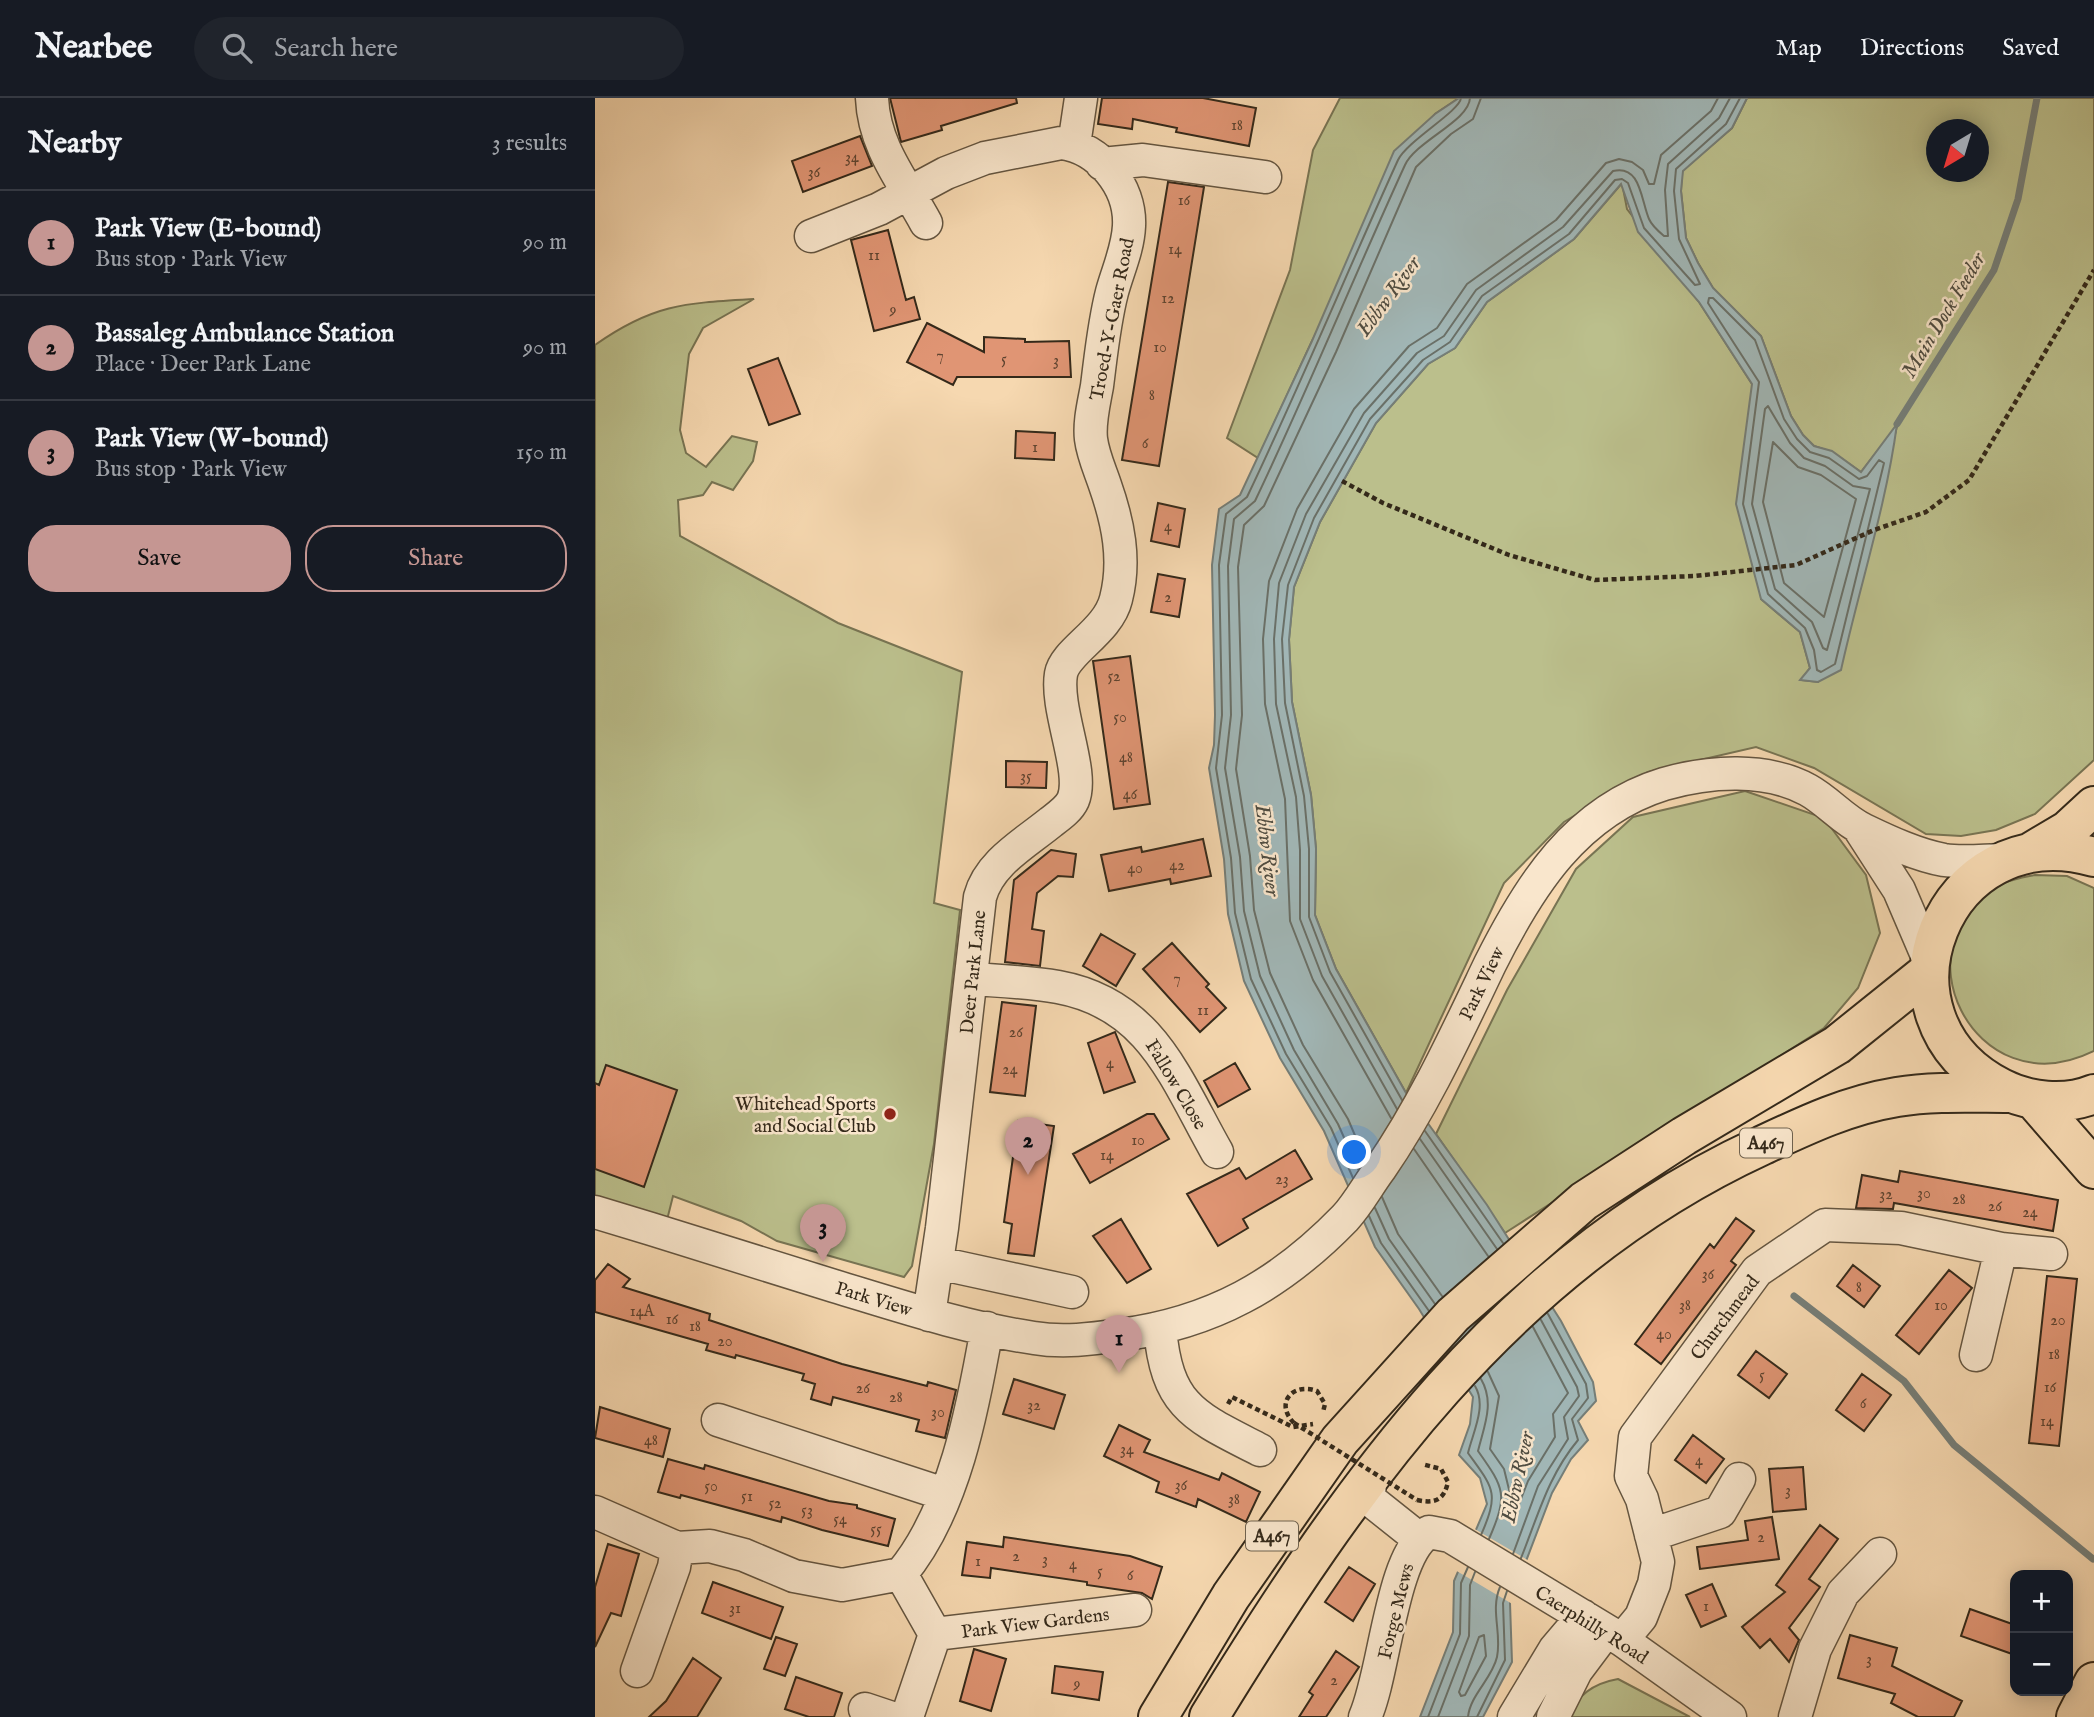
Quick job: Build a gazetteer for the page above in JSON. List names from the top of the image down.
{
  "streets": {
    "main road": ["A467"],
    "street": [
      "Troed-Y-Gaer Road",
      "Deer Park Lane",
      "Park View",
      "Fallow Close",
      "Churchmead",
      "Forge Mews",
      "Park View Gardens",
      "Caerphilly Road"
    ]
  },
  "crossings": [
    ["Troed-Y-Gaer Road", "Deer Park Lane"],
    ["Deer Park Lane", "Park View"],
    ["Deer Park Lane", "Fallow Close"],
    ["Park View", "A467"],
    ["Churchmead", "Caerphilly Road"],
    ["Forge Mews", "Caerphilly Road"]
  ],
  "water": ["Ebbw River", "Main Dock Feeder"],
  "places": ["Whitehead Sports and Social Club"],
  "house_numbers": [
    "18",
    "34",
    "36",
    "16",
    "14",
    "11",
    "12",
    "9",
    "10",
    "7",
    "5",
    "3",
    "8",
    "6",
    "1",
    "4",
    "2",
    "52",
    "50",
    "48",
    "35",
    "46",
    "42",
    "40",
    "7",
    "11",
    "26",
    "4",
    "24",
    "10",
    "14",
    "23",
    "30",
    "32",
    "28",
    "26",
    "24",
    "36",
    "8",
    "38",
    "10",
    "14A",
    "16",
    "20",
    "18",
    "40",
    "20",
    "18",
    "5",
    "16",
    "26",
    "28",
    "6",
    "32",
    "30",
    "14",
    "48",
    "34",
    "4",
    "36",
    "50",
    "3",
    "51",
    "38",
    "52",
    "53",
    "54",
    "55",
    "2",
    "2",
    "3",
    "1",
    "4",
    "5",
    "6",
    "1",
    "31",
    "3",
    "2",
    "9"
  ],
  "north": "bottom left",
  "page": {
    "header": "Nearbee",
    "search": "Search here",
    "nav": ["Map", "Directions", "Saved"],
    "heading": ["Nearby", "3 results"],
    "list": [
      {
        "mark": "1",
        "name": "Park View (E-bound)",
        "note": "Bus stop · Park View",
        "value": "90 m"
      },
      {
        "mark": "2",
        "name": "Bassaleg Ambulance Station",
        "note": "Place · Deer Park Lane",
        "value": "90 m"
      },
      {
        "mark": "3",
        "name": "Park View (W-bound)",
        "note": "Bus stop · Park View",
        "value": "150 m"
      }
    ],
    "buttons": ["Save", "Share"],
    "pins": ["2", "3", "1"],
    "map_buttons": ["+", "−"]
  }
}
